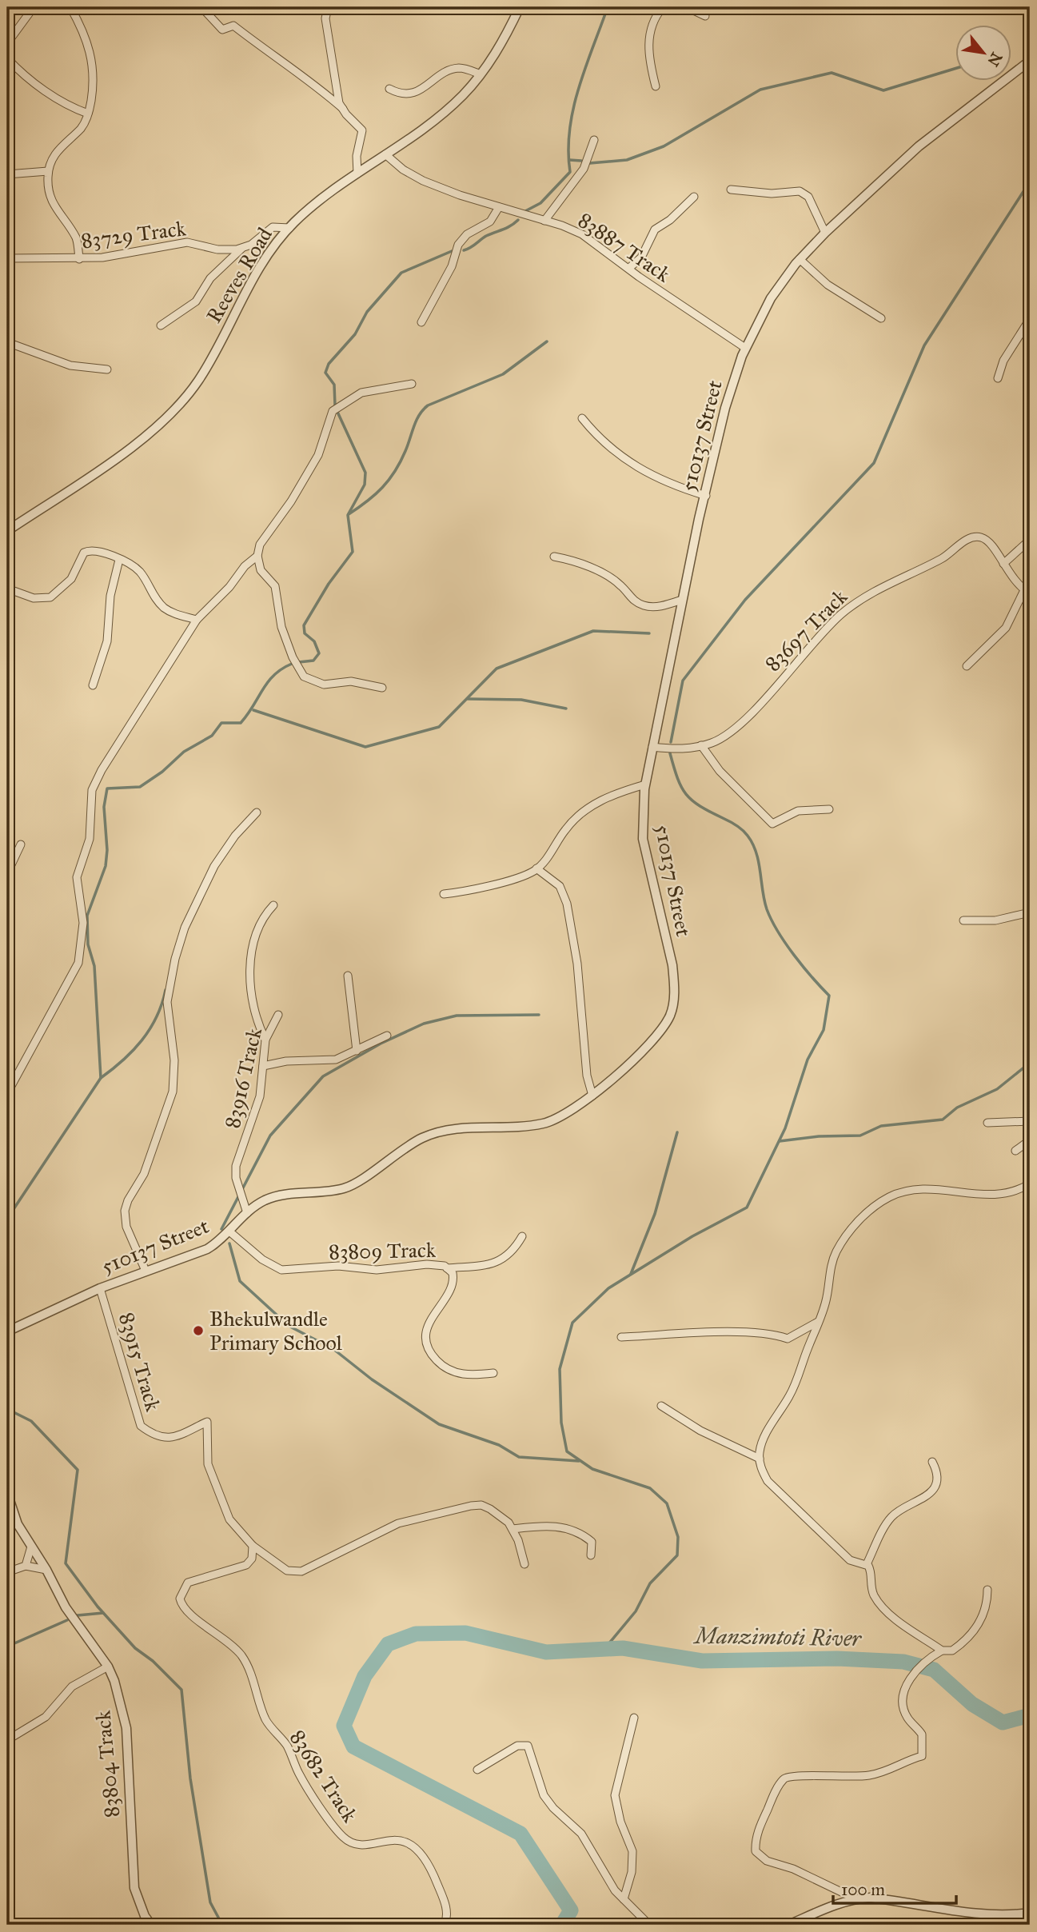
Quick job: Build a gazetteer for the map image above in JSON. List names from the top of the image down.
{
  "streets": {
    "street": [
      "83729 Track",
      "83887 Track",
      "Reeves Road",
      "510137 Street",
      "83697 Track",
      "83916 Track",
      "83809 Track",
      "83915 Track",
      "83804 Track",
      "83682 Track"
    ]
  },
  "crossings": [
    ["83887 Track", "Reeves Road"],
    ["83887 Track", "510137 Street"],
    ["510137 Street", "83697 Track"],
    ["510137 Street", "83916 Track"],
    ["510137 Street", "83809 Track"],
    ["510137 Street", "83915 Track"],
    ["83915 Track", "83682 Track"]
  ],
  "water": ["Manzimtoti River"],
  "places": ["Bhekulwandle Primary School"],
  "scale_bar": "100 m",
  "north": "bottom right"
}
